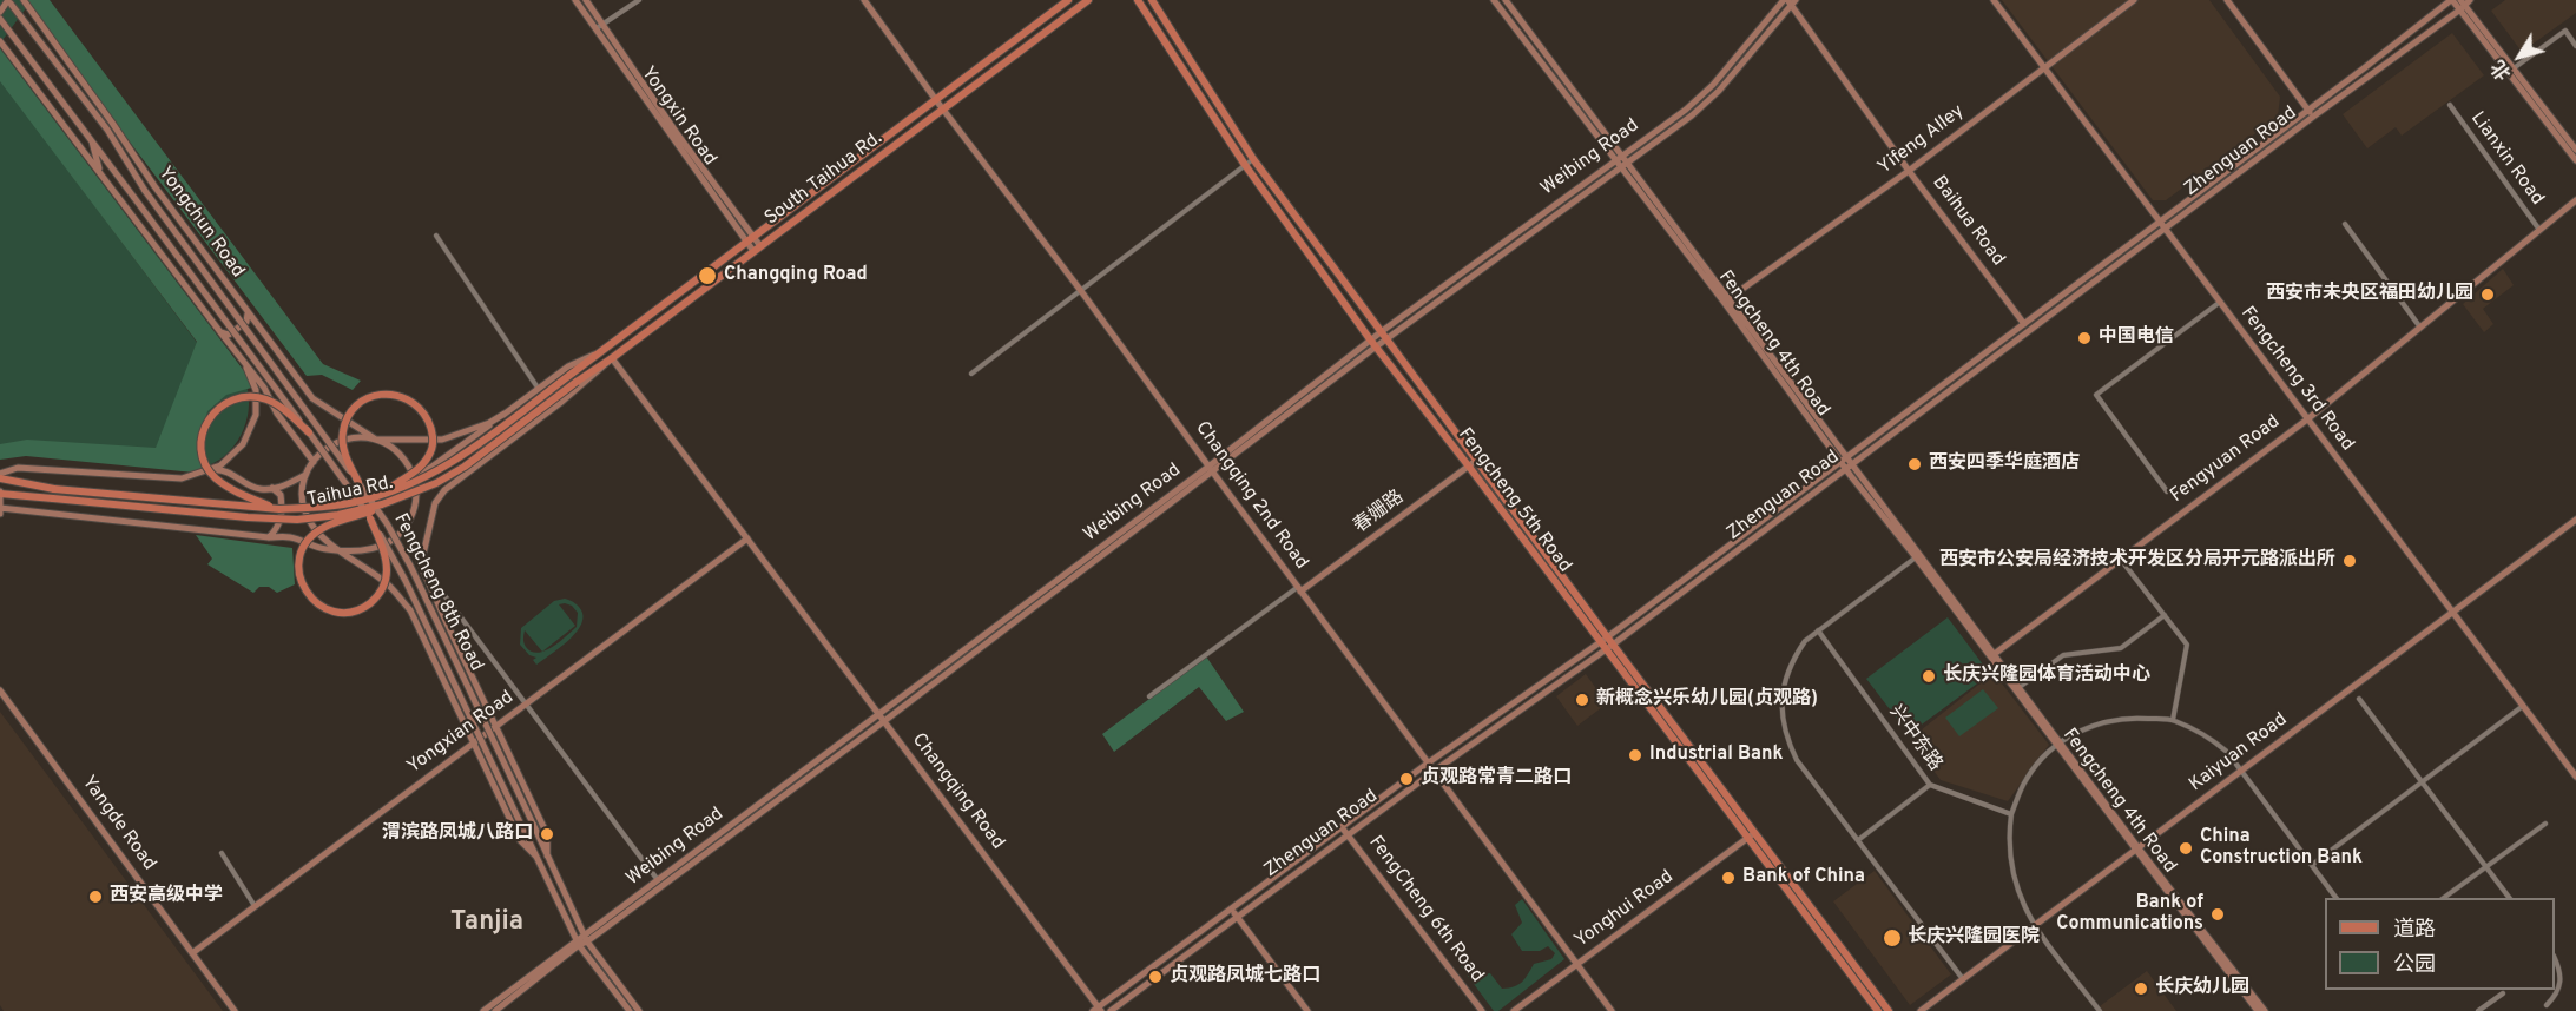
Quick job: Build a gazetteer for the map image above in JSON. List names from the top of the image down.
{
  "streets": {
    "main road": ["South Taihua Rd.", "Taihua Rd.", "Fengcheng 5th Road"],
    "street": [
      "Yongxin Road",
      "Yifeng Alley",
      "Zhenguan Road",
      "Weibing Road",
      "Lianxin Road",
      "Baihua Road",
      "Yongchun Road",
      "Fengcheng 4th Road",
      "Fengcheng 3rd Road",
      "Fengyuan Road",
      "Changqing 2nd Road",
      "春姗路",
      "Fengcheng 8th Road",
      "Yongxian Road",
      "兴中东路",
      "Kaiyuan Road",
      "Changqing Road",
      "Yangde Road",
      "FengCheng 6th Road",
      "Yonghui Road"
    ]
  },
  "crossings": [
    ["Yongxin Road", "South Taihua Rd."],
    ["Yifeng Alley", "Baihua Road"],
    ["Yifeng Alley", "Fengcheng 4th Road"],
    ["Yifeng Alley", "Fengcheng 3rd Road"],
    ["Zhenguan Road", "Baihua Road"],
    ["Zhenguan Road", "Fengcheng 4th Road"],
    ["Zhenguan Road", "Fengcheng 3rd Road"],
    ["Zhenguan Road", "Changqing 2nd Road"],
    ["Zhenguan Road", "Fengcheng 5th Road"],
    ["Zhenguan Road", "Changqing Road"],
    ["Zhenguan Road", "FengCheng 6th Road"],
    ["Weibing Road", "Baihua Road"],
    ["Weibing Road", "Fengcheng 4th Road"],
    ["Weibing Road", "Changqing 2nd Road"],
    ["Weibing Road", "Fengcheng 5th Road"],
    ["Weibing Road", "Fengcheng 8th Road"],
    ["Weibing Road", "Changqing Road"],
    ["Lianxin Road", "Fengyuan Road"],
    ["South Taihua Rd.", "Taihua Rd."],
    ["South Taihua Rd.", "Changqing 2nd Road"],
    ["South Taihua Rd.", "Changqing Road"],
    ["Yongchun Road", "Fengcheng 8th Road"],
    ["Fengcheng 4th Road", "Fengyuan Road"],
    ["Fengcheng 4th Road", "Kaiyuan Road"],
    ["Fengcheng 3rd Road", "Fengyuan Road"],
    ["Fengcheng 3rd Road", "Kaiyuan Road"],
    ["Changqing 2nd Road", "春姗路"],
    ["Changqing 2nd Road", "Yonghui Road"],
    ["Fengcheng 5th Road", "春姗路"],
    ["Fengcheng 5th Road", "Yonghui Road"],
    ["Fengcheng 8th Road", "Yongxian Road"],
    ["Yongxian Road", "Changqing Road"],
    ["Yongxian Road", "Yangde Road"]
  ],
  "districts": ["Tanjia"],
  "places": [
    "Changqing Road",
    "西安市未央区福田幼儿园",
    "中国电信",
    "西安四季华庭酒店",
    "西安市公安局经济技术开发区分局开元路派出所",
    "长庆兴隆园体育活动中心",
    "新概念兴乐幼儿园(贞观路)",
    "Industrial Bank",
    "贞观路常青二路口",
    "渭滨路凤城八路口",
    "China Construction Bank",
    "Bank of China",
    "西安高级中学",
    "Bank of Communications",
    "长庆兴隆园医院",
    "贞观路凤城七路口",
    "长庆幼儿园"
  ],
  "legend": ["道路", "公园"],
  "north": "bottom left"
}
